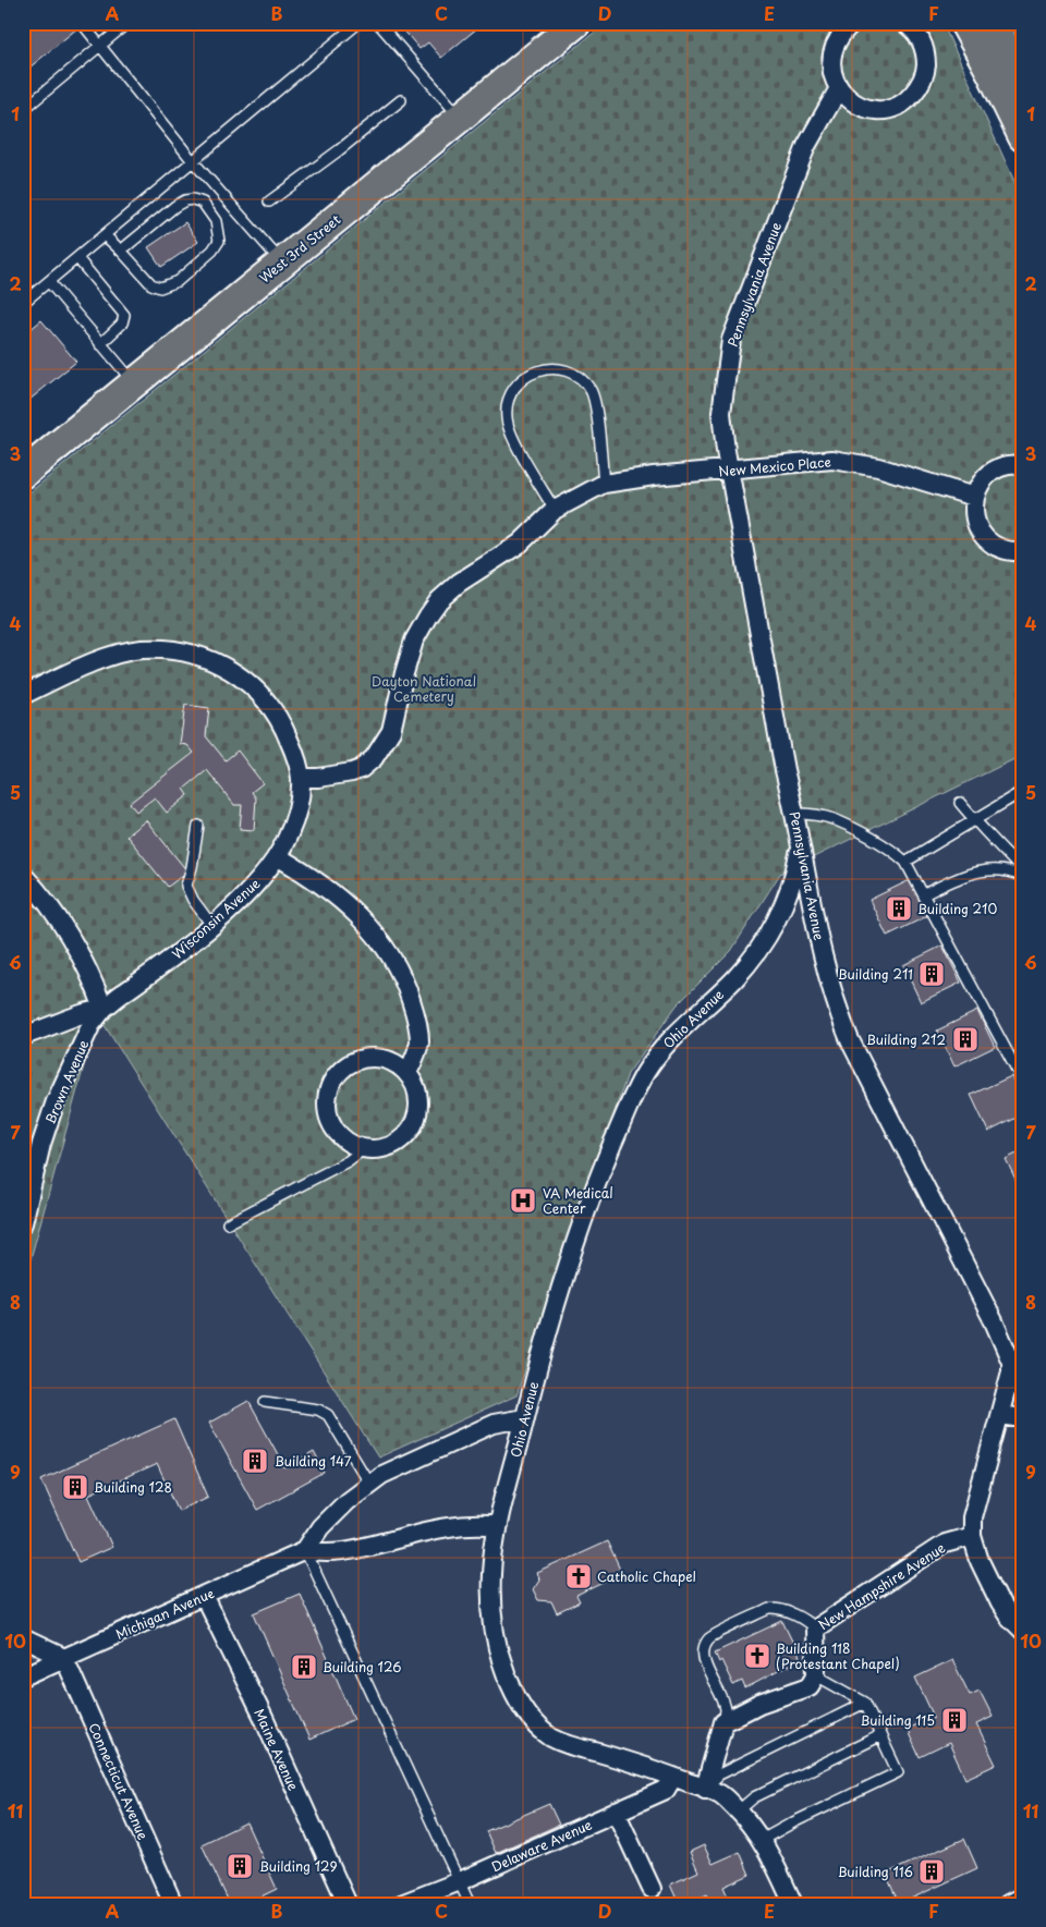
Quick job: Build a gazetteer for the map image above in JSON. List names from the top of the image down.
{
  "streets": {
    "main road": ["West 3rd Street"],
    "street": [
      "Pennsylvania Avenue",
      "New Mexico Place",
      "Wisconsin Avenue",
      "Ohio Avenue",
      "Brown Avenue",
      "New Hampshire Avenue",
      "Michigan Avenue",
      "Maine Avenue",
      "Connecticut Avenue",
      "Delaware Avenue"
    ]
  },
  "crossings": [
    ["Pennsylvania Avenue", "New Mexico Place"],
    ["Pennsylvania Avenue", "Ohio Avenue"],
    ["Pennsylvania Avenue", "New Hampshire Avenue"],
    ["New Mexico Place", "Wisconsin Avenue"],
    ["Wisconsin Avenue", "Brown Avenue"],
    ["Ohio Avenue", "Delaware Avenue"],
    ["Michigan Avenue", "Maine Avenue"],
    ["Michigan Avenue", "Connecticut Avenue"]
  ],
  "parks": ["Dayton National Cemetery"],
  "places": {
    "building": [
      "Building 210",
      "Building 211",
      "Building 212",
      "Building 147",
      "Building 128",
      "Building 126",
      "Building 115",
      "Building 129",
      "Building 116"
    ],
    "hospital": ["VA Medical Center"],
    "church": ["Catholic Chapel", "Building 118 (Protestant Chapel)"]
  },
  "grid": {
    "columns": [
      "A",
      "B",
      "C",
      "D",
      "E",
      "F"
    ],
    "rows": [
      "1",
      "2",
      "3",
      "4",
      "5",
      "6",
      "7",
      "8",
      "9",
      "10",
      "11"
    ]
  }
}
